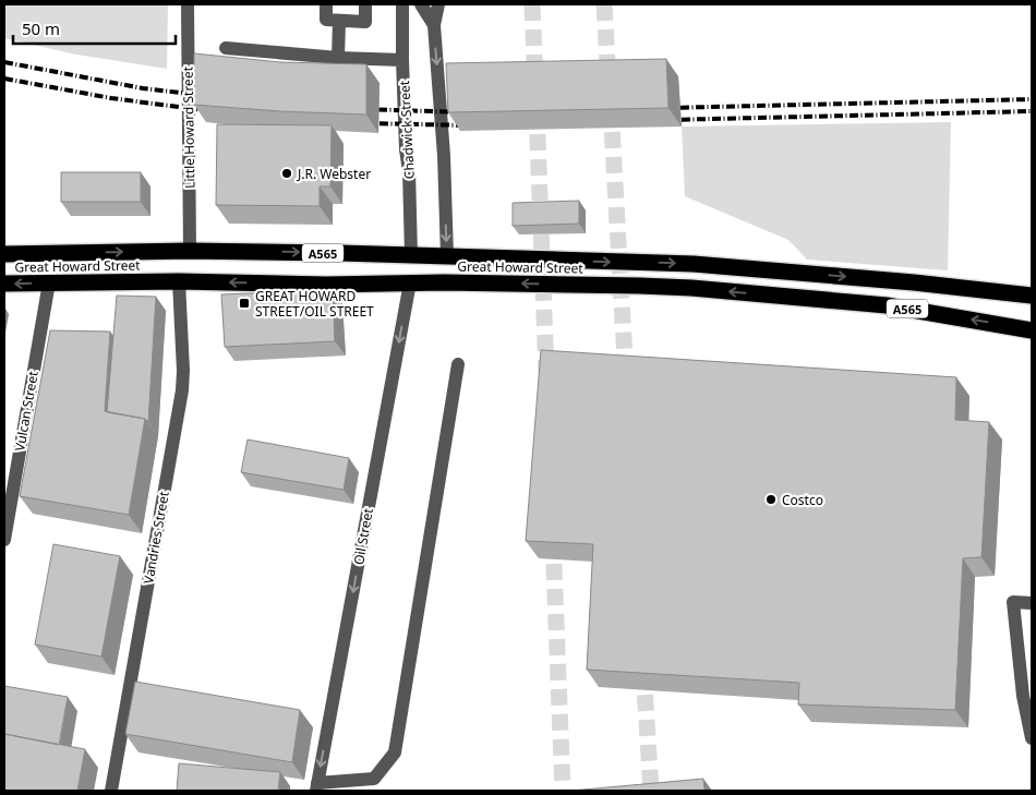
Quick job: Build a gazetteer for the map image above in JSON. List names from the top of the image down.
{
  "streets": {
    "highway": ["A565", "Great Howard Street"],
    "street": [
      "Little Howard Street",
      "Chadwick Street",
      "Vulcan Street",
      "Oil Street",
      "Vandries Street"
    ]
  },
  "crossings": [
    ["Little Howard Street", "Great Howard Street"],
    ["Chadwick Street", "Great Howard Street"],
    ["Great Howard Street", "Vulcan Street"],
    ["Great Howard Street", "Oil Street"],
    ["Great Howard Street", "Vandries Street"]
  ],
  "places": {
    "other": ["J.R. Webster", "Costco"],
    "transit": ["GREAT HOWARD STREET/OIL STREET"]
  },
  "scale_bar": "50 m"
}
